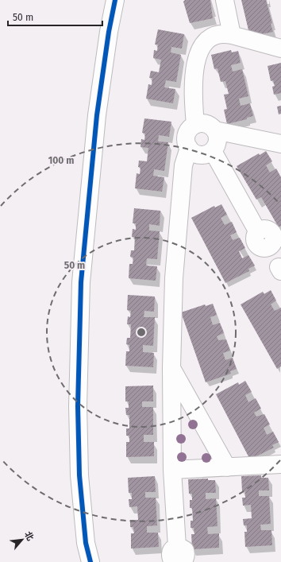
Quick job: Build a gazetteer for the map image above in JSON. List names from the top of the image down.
{
  "scale_bar": "50 m",
  "north": "top right",
  "rings": ["100 m", "50 m"]
}
